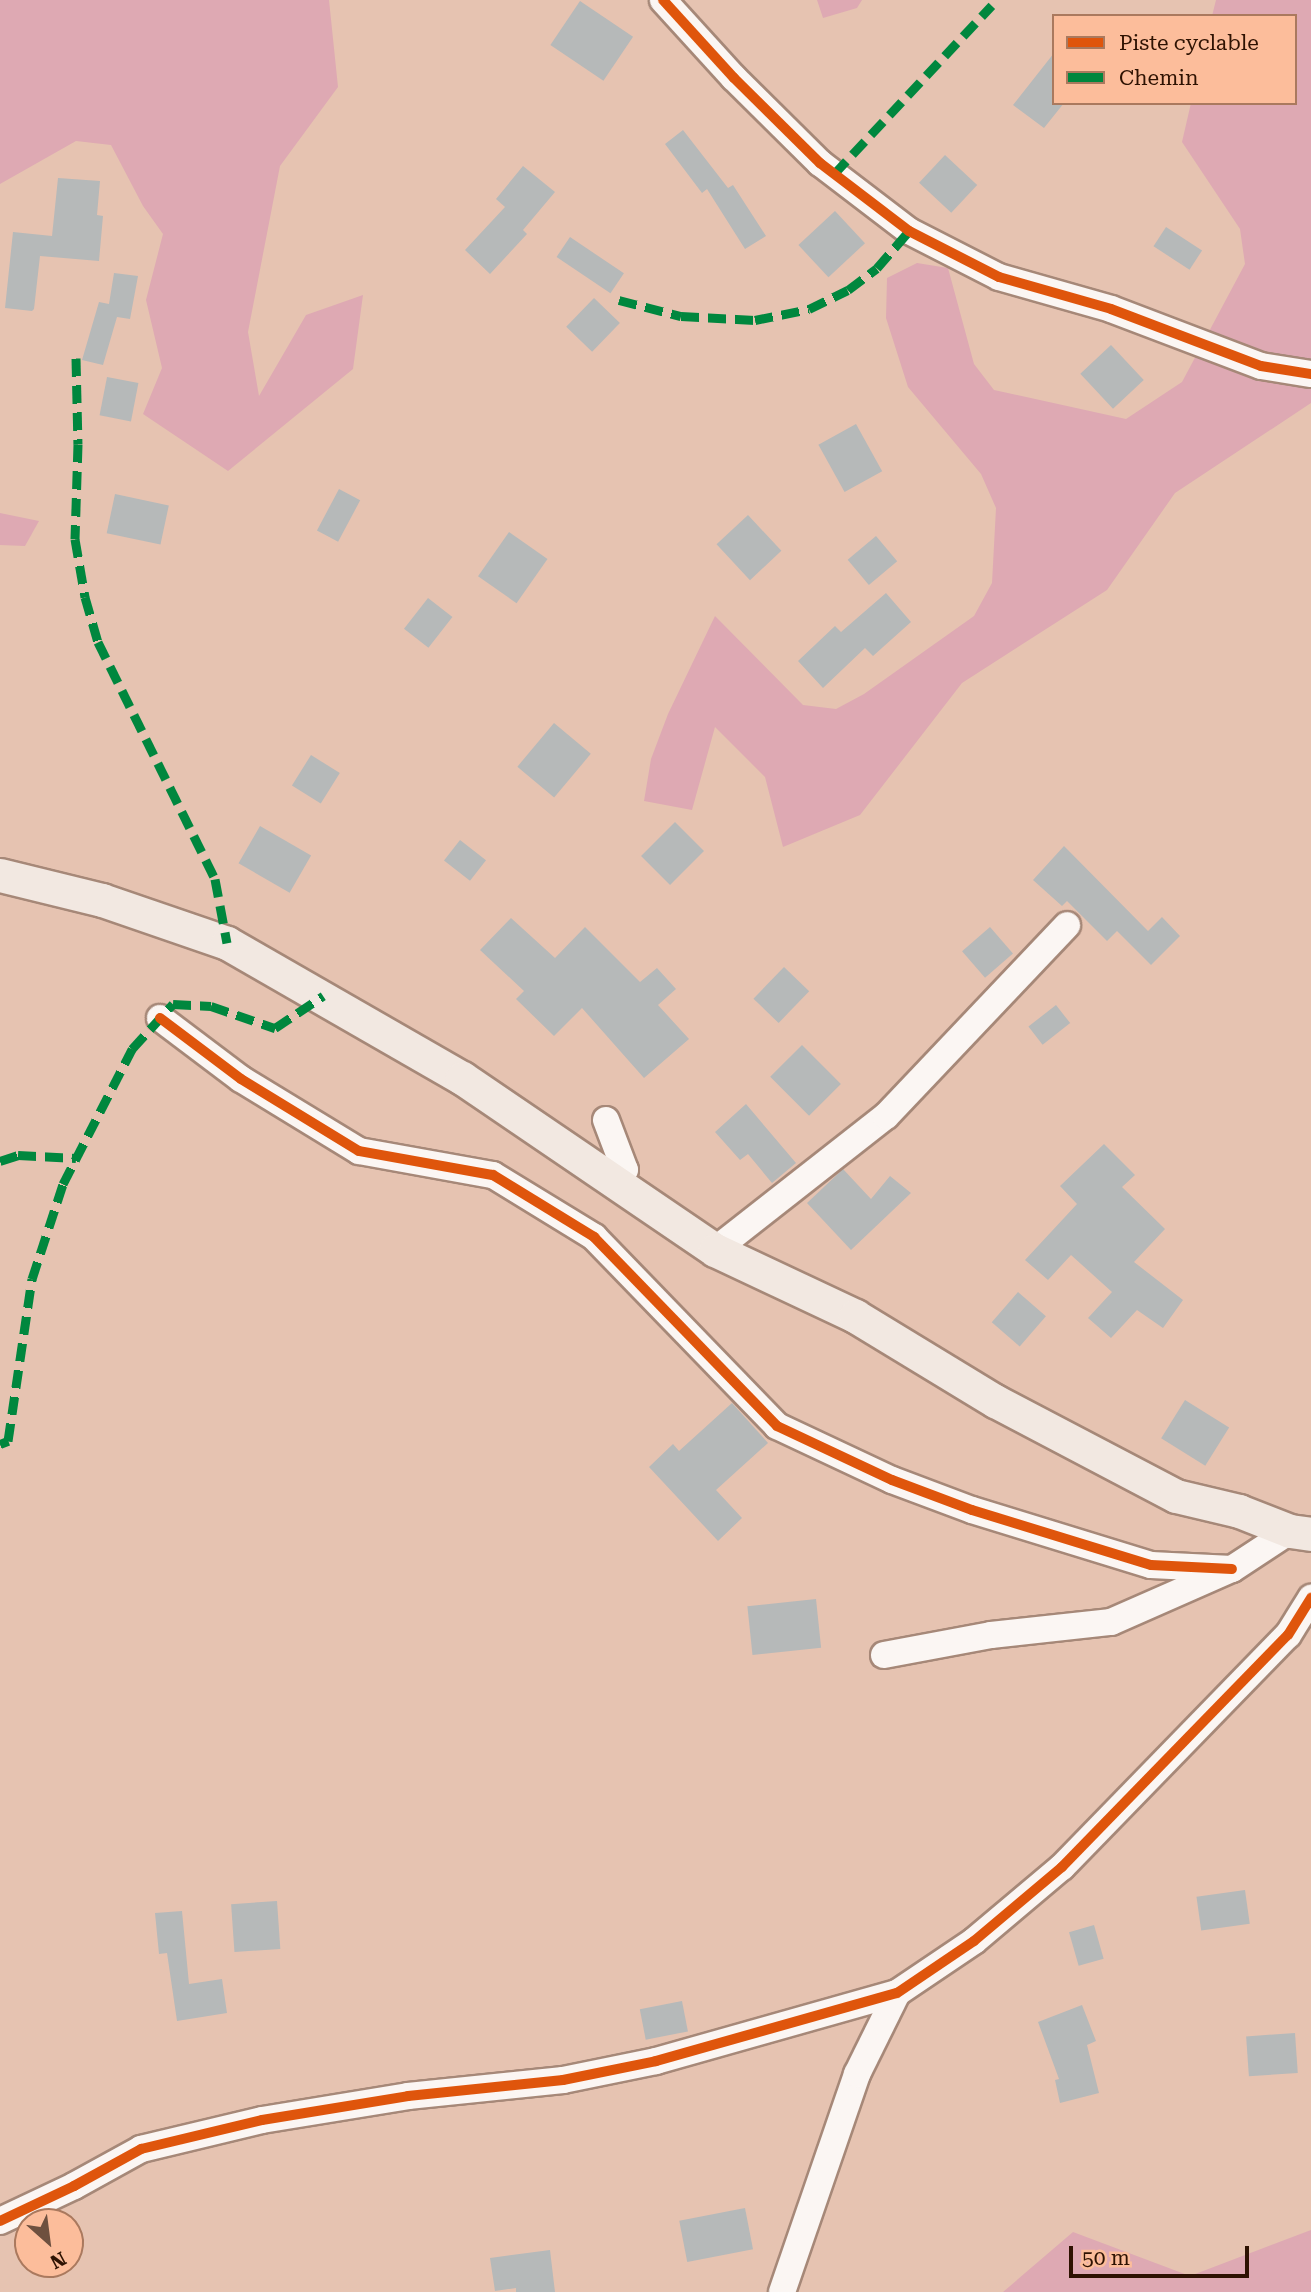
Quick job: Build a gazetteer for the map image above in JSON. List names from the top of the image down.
{
  "legend": ["Piste cyclable", "Chemin"],
  "scale_bar": "50 m",
  "north": "bottom right"
}
